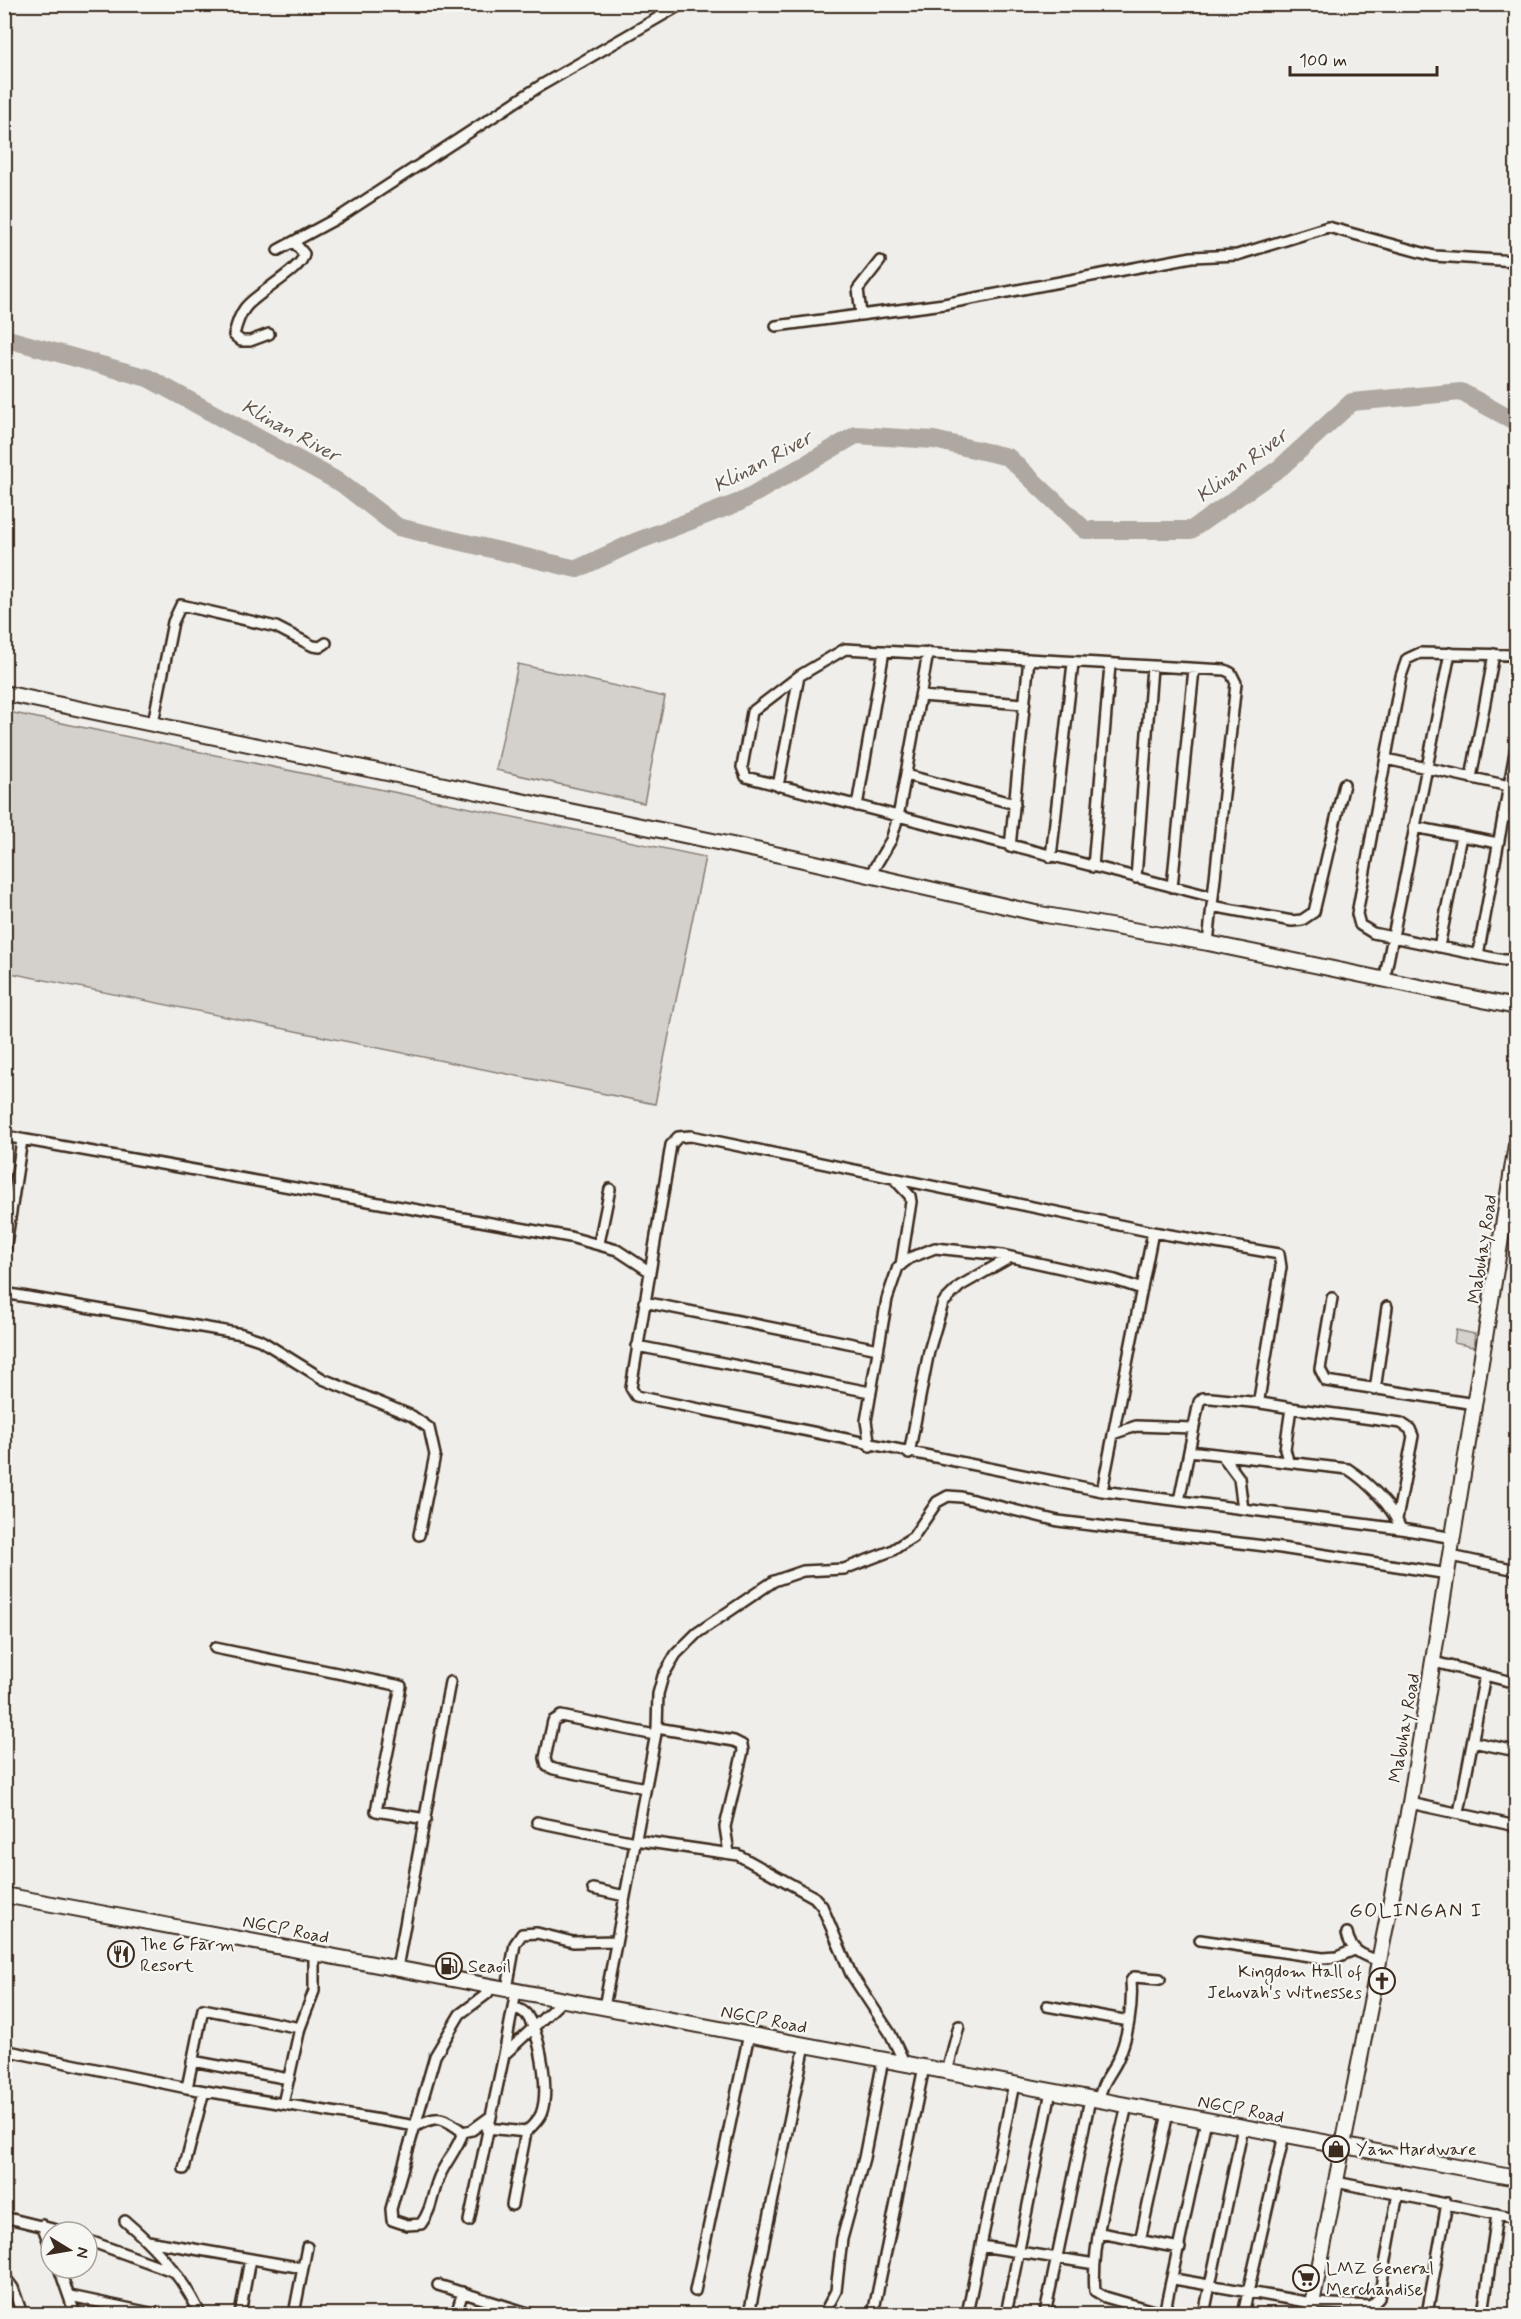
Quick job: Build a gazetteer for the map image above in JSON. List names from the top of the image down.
{
  "streets": {
    "street": ["Mabuhay Road", "NGCP Road"]
  },
  "crossings": [
    ["Mabuhay Road", "NGCP Road"]
  ],
  "districts": ["GOLINGAN I"],
  "water": ["Klinan River"],
  "places": {
    "restaurant": ["The G Farm Resort"],
    "fuel station": ["Seaoil"],
    "church": ["Kingdom Hall of Jehovah's Witnesses"],
    "shop": ["Yam Hardware"],
    "supermarket": ["LMZ General Merchandise"]
  },
  "scale_bar": "100 m",
  "north": "right"
}
